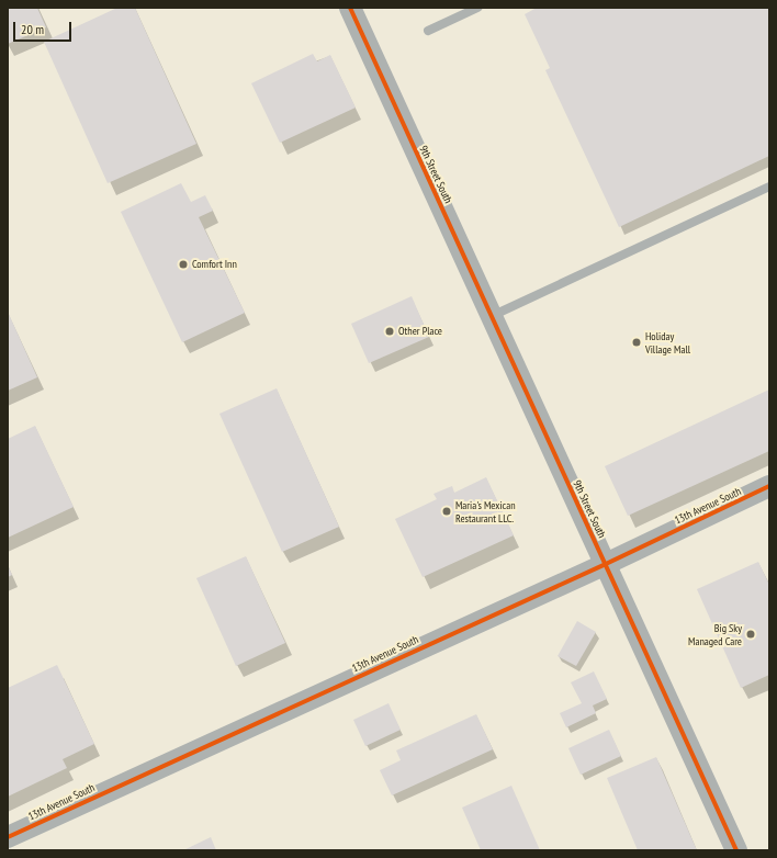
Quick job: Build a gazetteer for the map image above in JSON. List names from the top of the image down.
{
  "streets": {
    "street": ["9th Street South", "13th Avenue South"]
  },
  "crossings": [
    ["9th Street South", "13th Avenue South"]
  ],
  "places": [
    "Comfort Inn",
    "Other Place",
    "Holiday Village Mall",
    "Maria's Mexican Restaurant LLC.",
    "Big Sky Managed Care"
  ],
  "scale_bar": "20 m"
}
